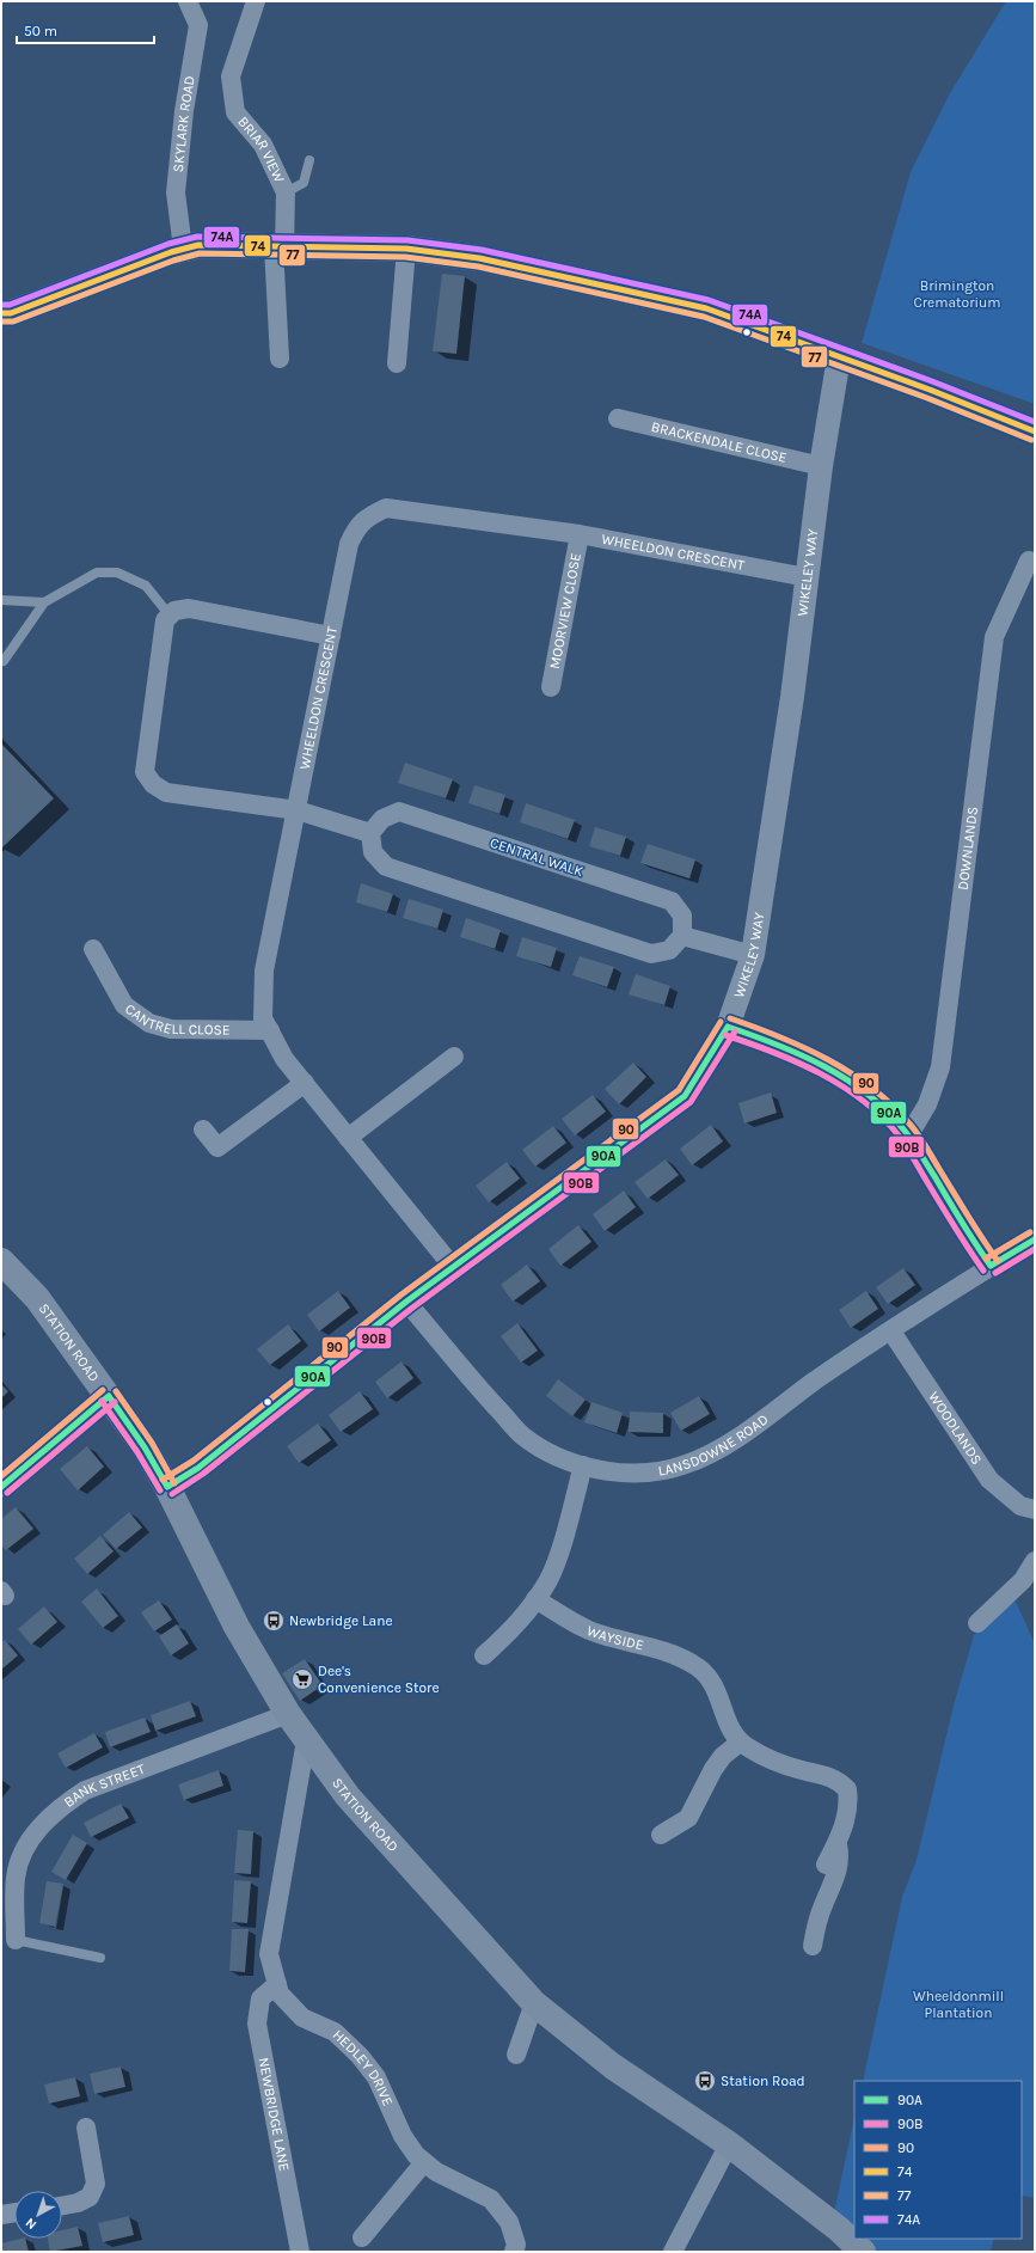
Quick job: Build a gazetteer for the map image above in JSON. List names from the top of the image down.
{
  "streets": {
    "main road": ["STATION ROAD"],
    "street": [
      "SKYLARK ROAD",
      "BRIAR VIEW",
      "BRACKENDALE CLOSE",
      "WHEELDON CRESCENT",
      "WIKELEY WAY",
      "MOORVIEW CLOSE",
      "DOWNLANDS",
      "CENTRAL WALK",
      "CANTRELL CLOSE",
      "WOODLANDS",
      "LANSDOWNE ROAD",
      "WAYSIDE",
      "BANK STREET",
      "HEDLEY DRIVE",
      "NEWBRIDGE LANE"
    ]
  },
  "crossings": [
    ["BRACKENDALE CLOSE", "WIKELEY WAY"],
    ["WHEELDON CRESCENT", "WIKELEY WAY"],
    ["WHEELDON CRESCENT", "MOORVIEW CLOSE"],
    ["WHEELDON CRESCENT", "CANTRELL CLOSE"],
    ["WIKELEY WAY", "STATION ROAD"],
    ["WIKELEY WAY", "LANSDOWNE ROAD"],
    ["STATION ROAD", "BANK STREET"],
    ["WOODLANDS", "LANSDOWNE ROAD"],
    ["HEDLEY DRIVE", "NEWBRIDGE LANE"]
  ],
  "parks": ["Brimington Crematorium", "Wheeldonmill Plantation"],
  "places": {
    "bus stop": ["Newbridge Lane", "Station Road"],
    "supermarket": ["Dee's Convenience Store"]
  },
  "lines": [
    "transit line 74A",
    "transit line 74",
    "transit line 77",
    "transit line 90",
    "transit line 90A",
    "transit line 90B"
  ],
  "legend": [
    "90A",
    "90B",
    "90",
    "74",
    "77",
    "74A"
  ],
  "scale_bar": "50 m",
  "north": "bottom left"
}
